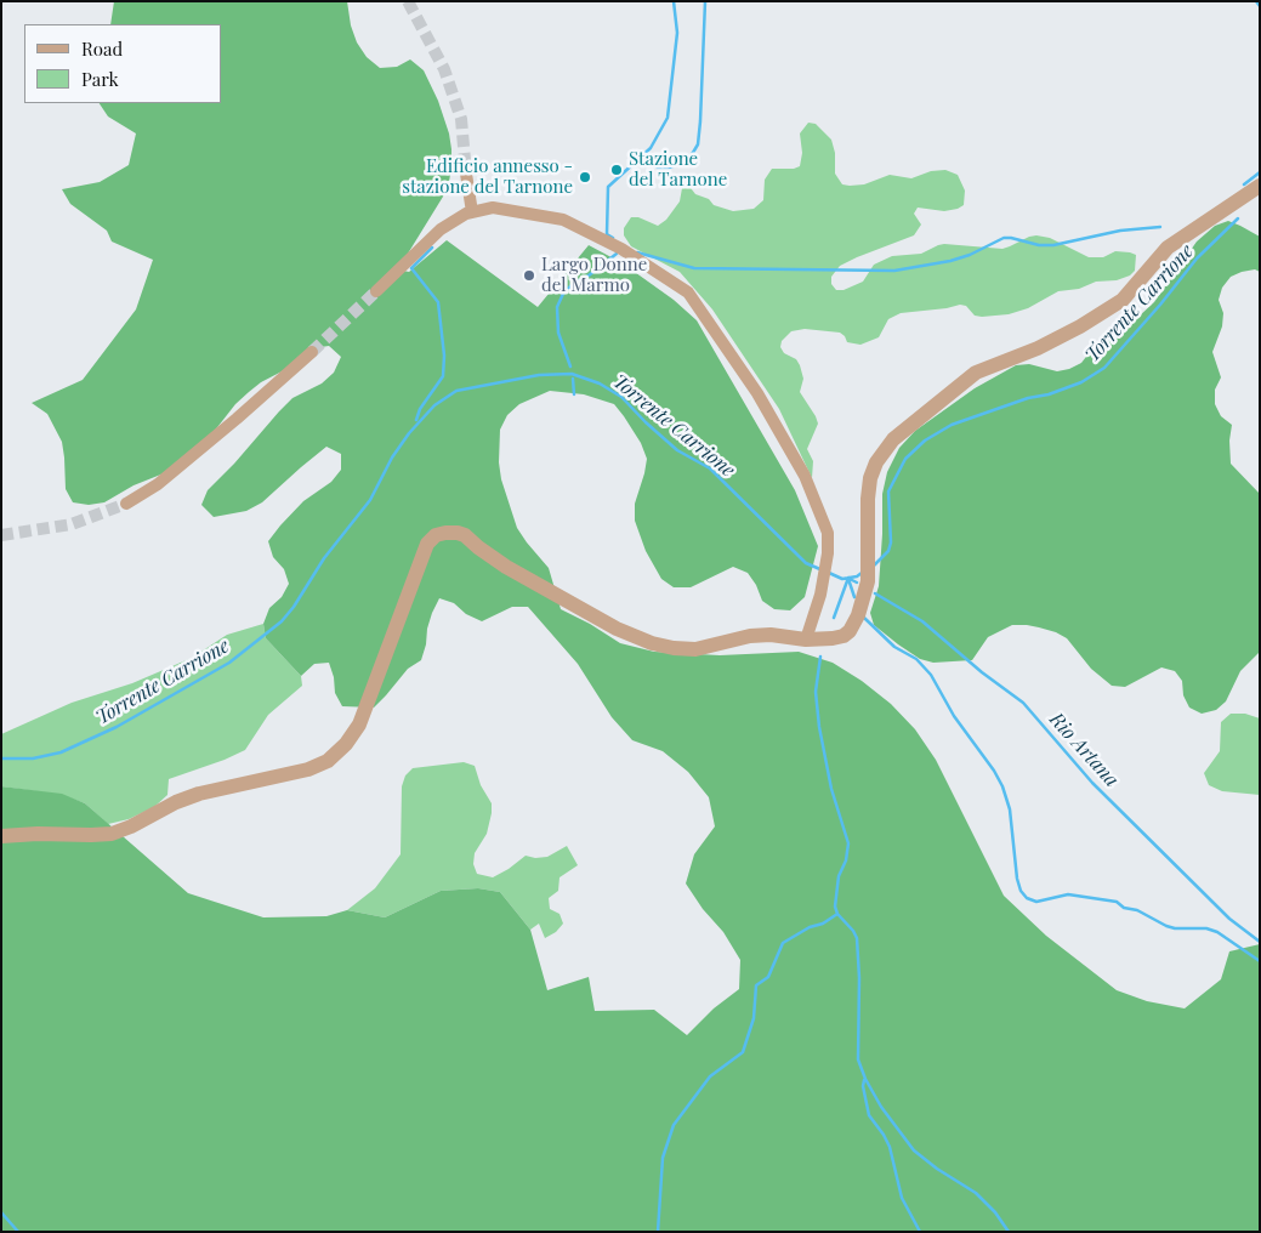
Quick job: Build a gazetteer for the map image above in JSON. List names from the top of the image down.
{
  "water": ["Torrente Carrione", "Rio Artana"],
  "places": ["Stazione del Tarnone", "Edificio annesso - stazione del Tarnone", "Largo Donne del Marmo"],
  "legend": ["Road", "Park"]
}
